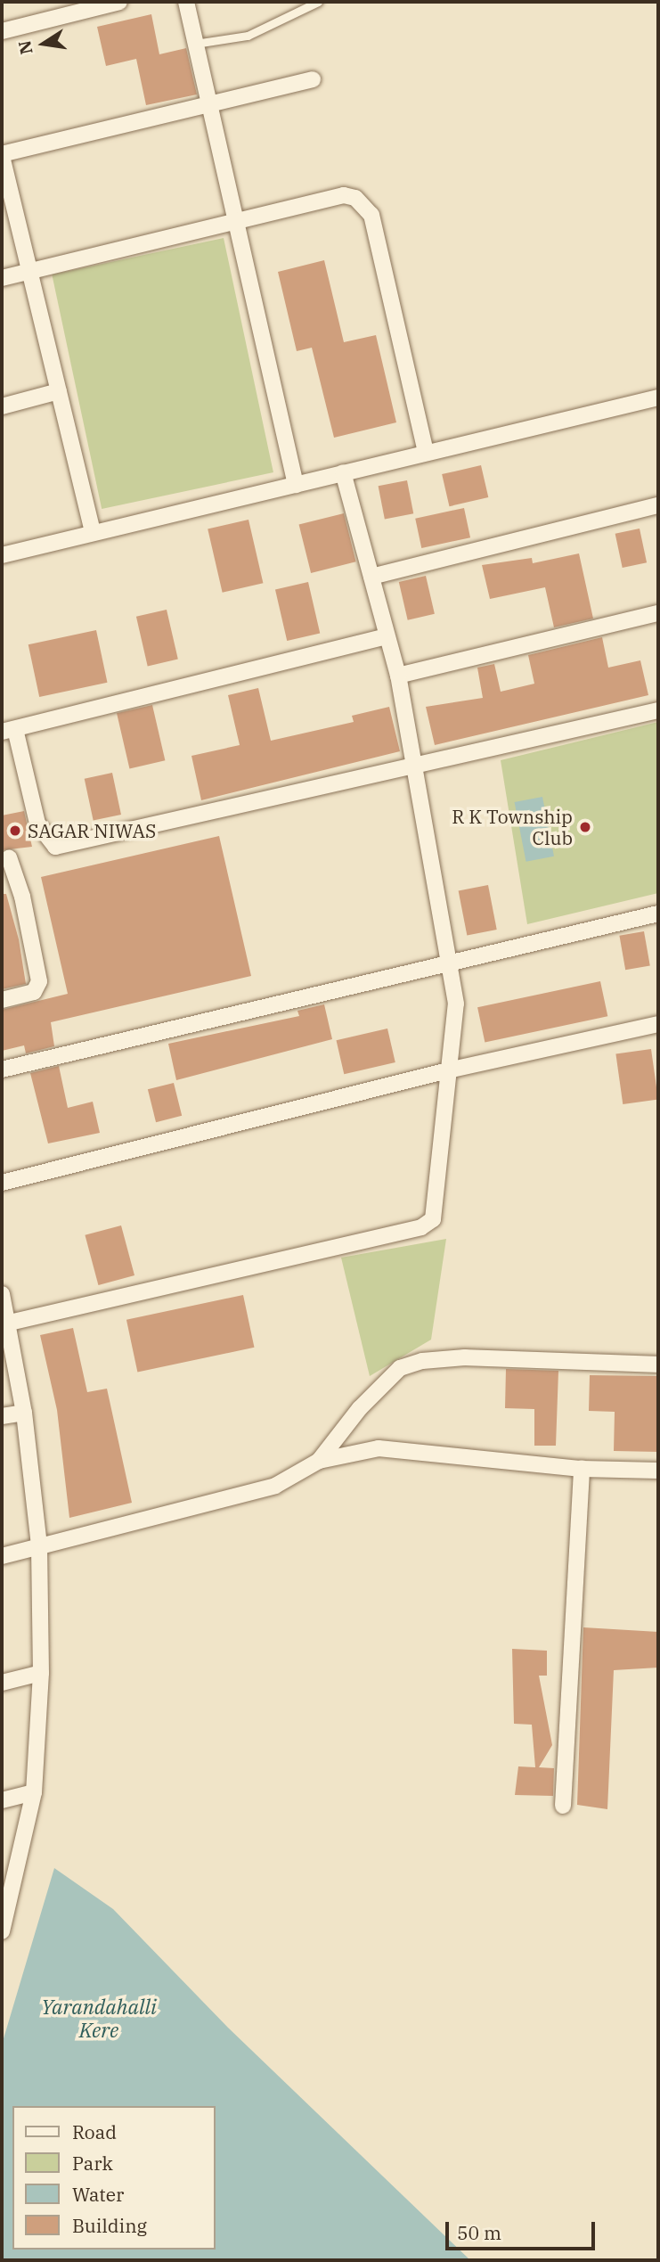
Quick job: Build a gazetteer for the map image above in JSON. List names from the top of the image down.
{
  "water": ["Yarandahalli Kere"],
  "places": ["R K Township Club", "SAGAR NIWAS"],
  "legend": [
    "Road",
    "Park",
    "Water",
    "Building"
  ],
  "scale_bar": "50 m",
  "north": "left"
}
